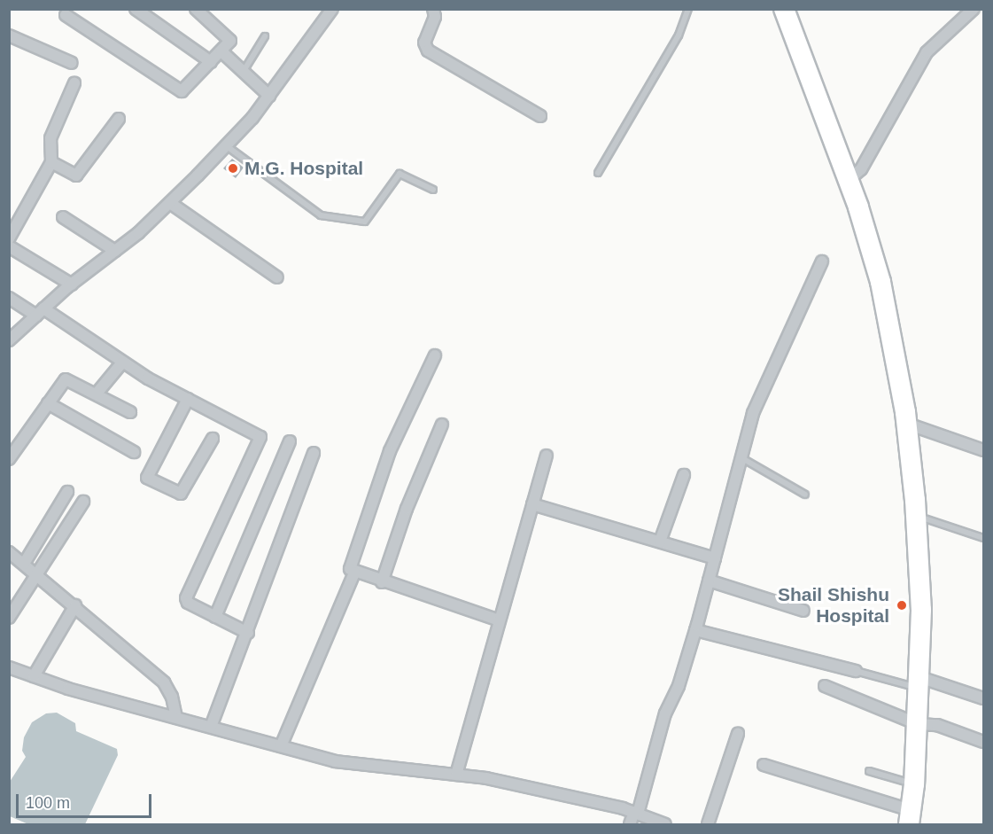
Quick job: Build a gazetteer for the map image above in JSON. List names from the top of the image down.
{
  "places": ["M.G. Hospital", "Shail Shishu Hospital"],
  "scale_bar": "100 m"
}
